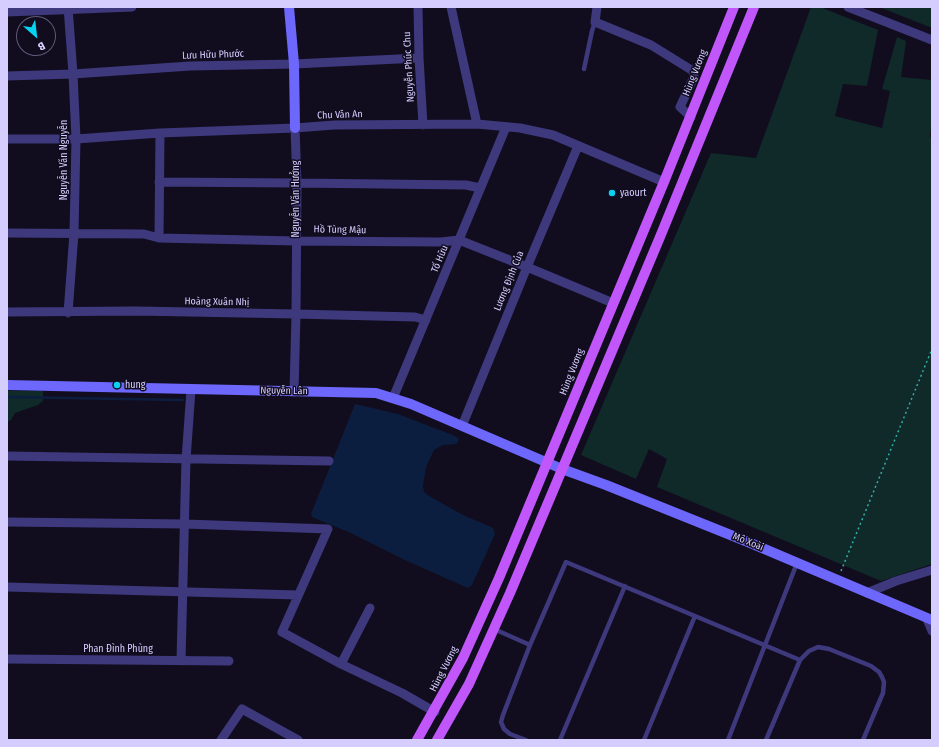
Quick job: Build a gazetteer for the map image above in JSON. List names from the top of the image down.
{
  "streets": {
    "main road": ["Hùng Vương"],
    "street": [
      "Lưu Hữu Phước",
      "Nguyễn Phúc Chu",
      "Chu Văn An",
      "Nguyễn Văn Nguyễn",
      "Nguyễn Văn Hưởng",
      "Hồ Tùng Mậu",
      "Tố Hữu",
      "Lương Định Của",
      "Hoàng Xuân Nhị",
      "Nguyễn Lân",
      "Mô Xoài",
      "Phan Đình Phùng"
    ]
  },
  "crossings": [
    ["Lưu Hữu Phước", "Nguyễn Phúc Chu"],
    ["Lưu Hữu Phước", "Nguyễn Văn Nguyễn"],
    ["Lưu Hữu Phước", "Nguyễn Văn Hưởng"],
    ["Nguyễn Phúc Chu", "Chu Văn An"],
    ["Hùng Vương", "Chu Văn An"],
    ["Hùng Vương", "Hồ Tùng Mậu"],
    ["Hùng Vương", "Nguyễn Lân"],
    ["Hùng Vương", "Mô Xoài"],
    ["Chu Văn An", "Nguyễn Văn Nguyễn"],
    ["Chu Văn An", "Nguyễn Văn Hưởng"],
    ["Chu Văn An", "Tố Hữu"],
    ["Chu Văn An", "Lương Định Của"],
    ["Nguyễn Văn Nguyễn", "Hồ Tùng Mậu"],
    ["Nguyễn Văn Nguyễn", "Hoàng Xuân Nhị"],
    ["Nguyễn Văn Hưởng", "Hồ Tùng Mậu"],
    ["Nguyễn Văn Hưởng", "Hoàng Xuân Nhị"],
    ["Nguyễn Văn Hưởng", "Nguyễn Lân"],
    ["Hồ Tùng Mậu", "Tố Hữu"],
    ["Hồ Tùng Mậu", "Lương Định Của"],
    ["Tố Hữu", "Hoàng Xuân Nhị"],
    ["Tố Hữu", "Nguyễn Lân"],
    ["Lương Định Của", "Nguyễn Lân"],
    ["Nguyễn Lân", "Mô Xoài"]
  ],
  "places": ["yaourt", "hung"],
  "north": "bottom right"
}
